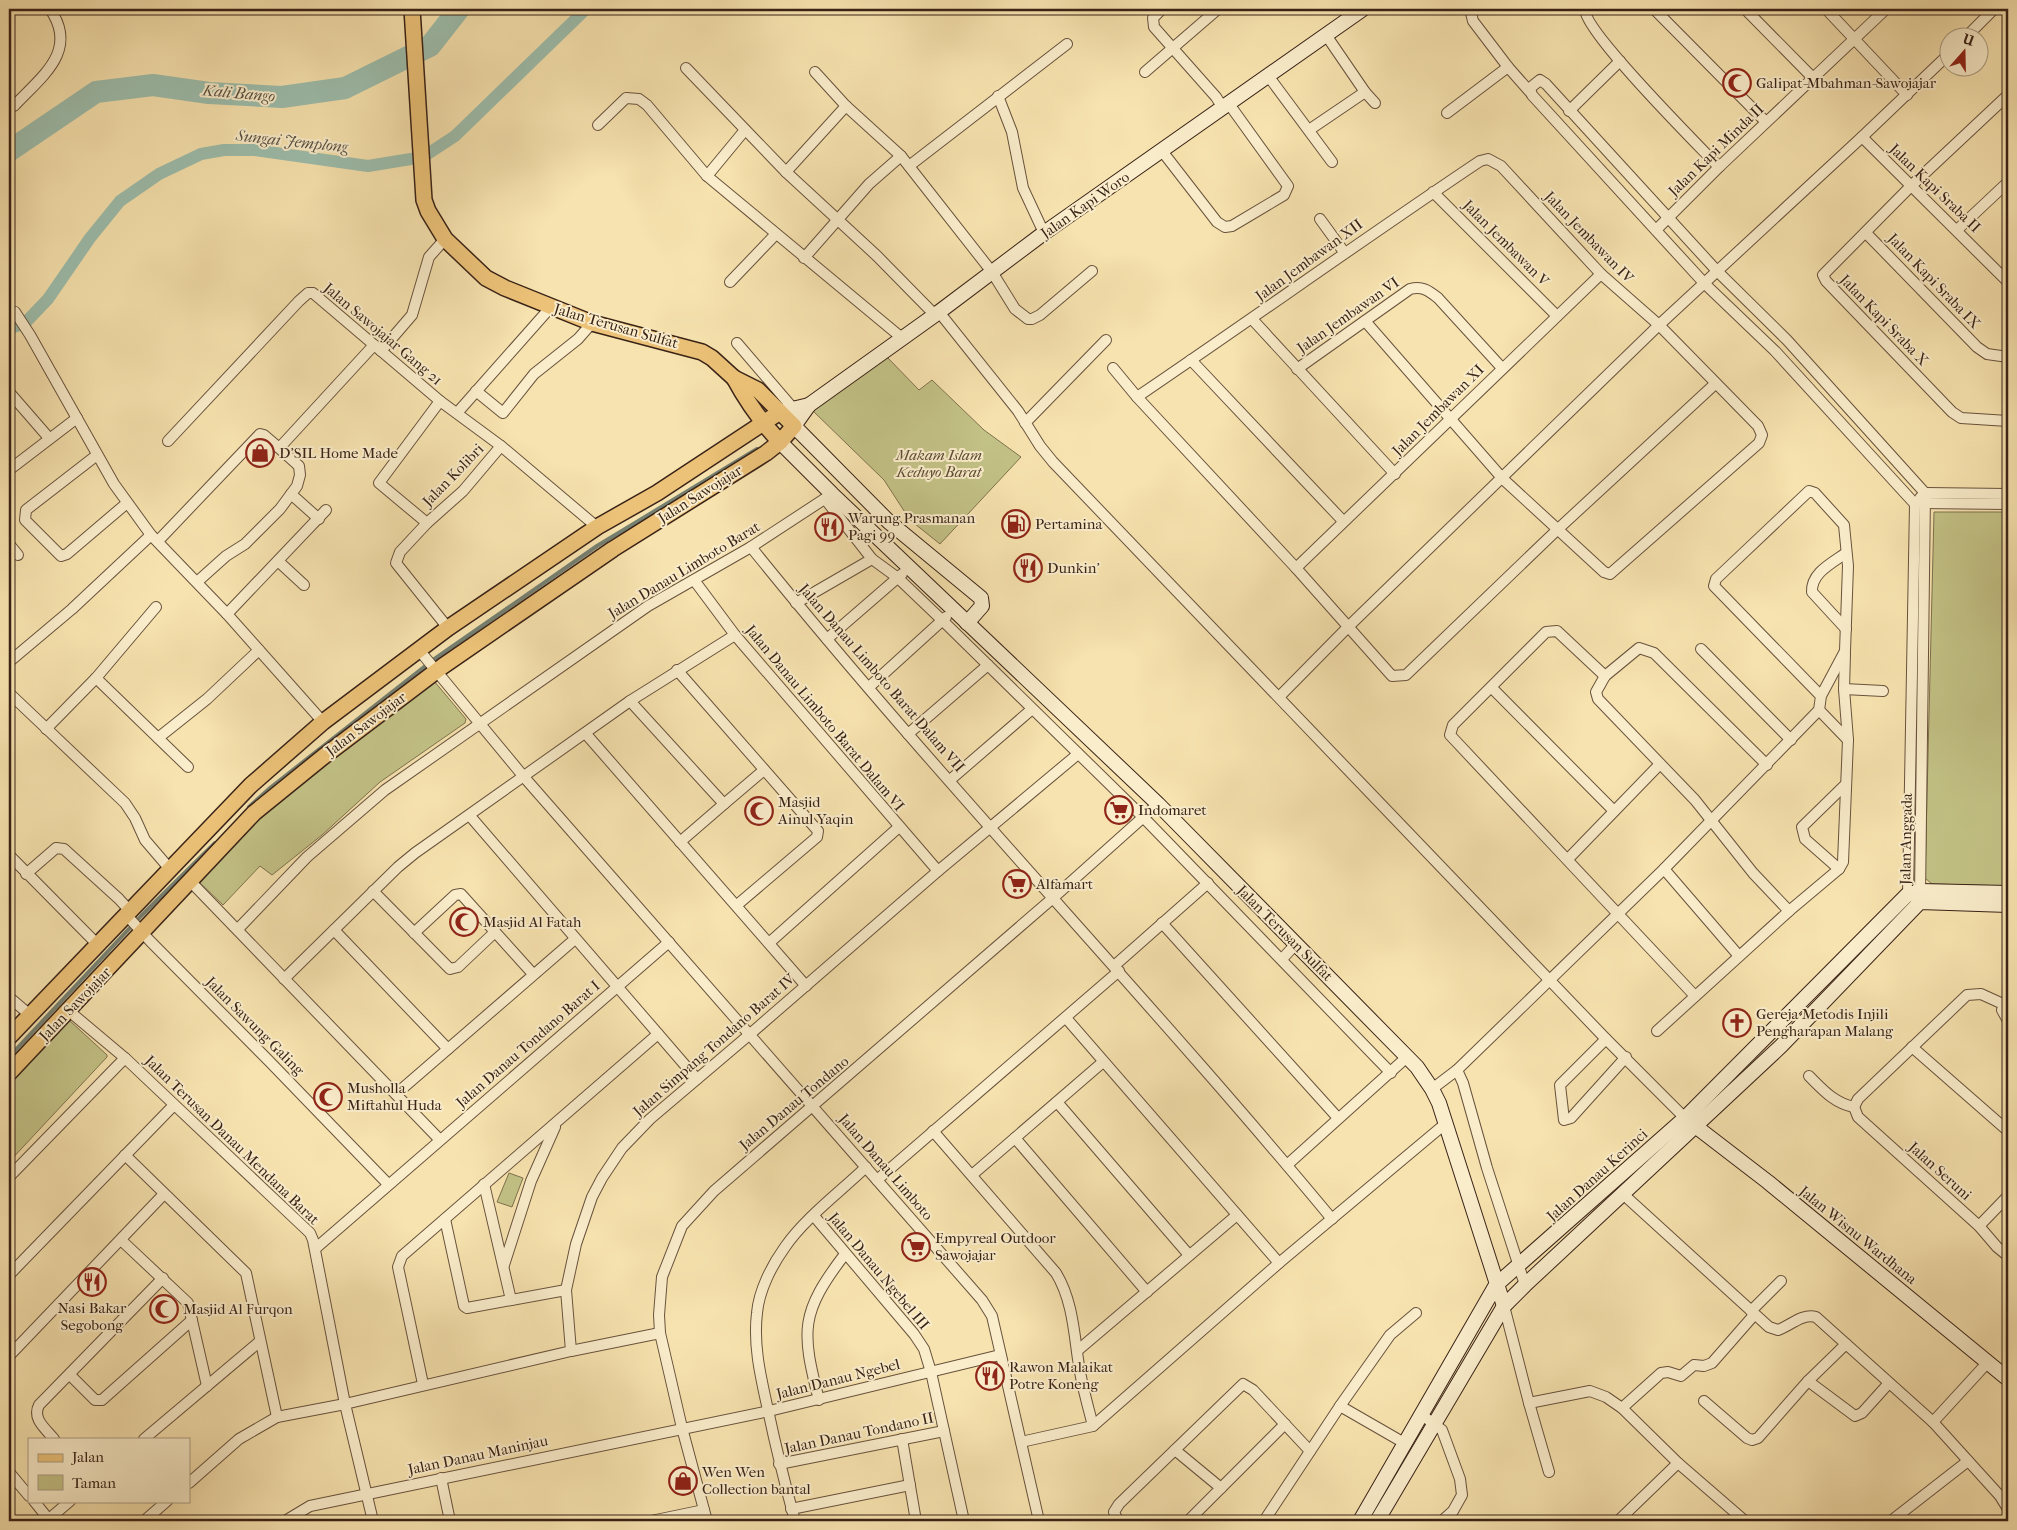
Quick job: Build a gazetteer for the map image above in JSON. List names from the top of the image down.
{
  "streets": {
    "main road": ["Jalan Kapi Woro", "Jalan Terusan Sulfat", "Jalan Sawojajar"],
    "street": [
      "Jalan Kapi Minda II",
      "Jalan Kapi Sraba II",
      "Jalan Jembawan IV",
      "Jalan Jembawan V",
      "Jalan Jembawan XII",
      "Jalan Kapi Sraba IX",
      "Jalan Jembawan VI",
      "Jalan Kapi Sraba X",
      "Jalan Sawojajar Gang 21",
      "Jalan Jembawan XI",
      "Jalan Kolibri",
      "Jalan Danau Limboto Barat",
      "Jalan Danau Limboto Barat Dalam VII",
      "Jalan Danau Limboto Barat Dalam VI",
      "Jalan Anggada",
      "Jalan Sawung Galing",
      "Jalan Danau Tondano Barat I",
      "Jalan Simpang Tondano Barat IV",
      "Jalan Danau Tondano",
      "Jalan Terusan Danau Mendana Barat",
      "Jalan Danau Limboto",
      "Jalan Seruni",
      "Jalan Danau Kerinci",
      "Jalan Wisnu Wardhana",
      "Jalan Danau Ngebel III",
      "Jalan Danau Ngebel",
      "Jalan Danau Tondano II",
      "Jalan Danau Maninjau"
    ]
  },
  "crossings": [
    ["Jalan Kapi Sraba II", "Jalan Kapi Sraba X"],
    ["Jalan Kapi Woro", "Jalan Terusan Sulfat"],
    ["Jalan Kapi Woro", "Jalan Sawojajar"],
    ["Jalan Jembawan IV", "Jalan Jembawan XII"],
    ["Jalan Jembawan IV", "Jalan Jembawan XI"],
    ["Jalan Jembawan V", "Jalan Jembawan XII"],
    ["Jalan Jembawan V", "Jalan Jembawan XI"],
    ["Jalan Kapi Sraba IX", "Jalan Kapi Sraba X"],
    ["Jalan Jembawan VI", "Jalan Jembawan XI"],
    ["Jalan Terusan Sulfat", "Jalan Sawojajar"],
    ["Jalan Terusan Sulfat", "Jalan Danau Limboto Barat"],
    ["Jalan Terusan Sulfat", "Jalan Simpang Tondano Barat IV"],
    ["Jalan Terusan Sulfat", "Jalan Danau Tondano"],
    ["Jalan Terusan Sulfat", "Jalan Danau Kerinci"],
    ["Jalan Sawojajar Gang 21", "Jalan Kolibri"],
    ["Jalan Sawojajar Gang 21", "Jalan Sawojajar"],
    ["Jalan Sawojajar", "Jalan Sawung Galing"],
    ["Jalan Sawojajar", "Jalan Terusan Danau Mendana Barat"],
    ["Jalan Danau Limboto Barat", "Jalan Danau Limboto Barat Dalam VII"],
    ["Jalan Danau Limboto Barat", "Jalan Danau Limboto Barat Dalam VI"],
    ["Jalan Danau Limboto Barat Dalam VII", "Jalan Simpang Tondano Barat IV"],
    ["Jalan Danau Limboto Barat Dalam VII", "Jalan Danau Tondano"],
    ["Jalan Danau Limboto Barat Dalam VI", "Jalan Simpang Tondano Barat IV"],
    ["Jalan Anggada", "Jalan Danau Kerinci"],
    ["Jalan Sawung Galing", "Jalan Danau Tondano Barat I"],
    ["Jalan Danau Tondano Barat I", "Jalan Terusan Danau Mendana Barat"],
    ["Jalan Simpang Tondano Barat IV", "Jalan Danau Limboto"],
    ["Jalan Danau Tondano", "Jalan Danau Limboto"],
    ["Jalan Danau Tondano", "Jalan Danau Ngebel"],
    ["Jalan Danau Tondano", "Jalan Danau Maninjau"],
    ["Jalan Terusan Danau Mendana Barat", "Jalan Danau Maninjau"],
    ["Jalan Danau Limboto", "Jalan Danau Ngebel"],
    ["Jalan Danau Kerinci", "Jalan Wisnu Wardhana"],
    ["Jalan Danau Ngebel III", "Jalan Danau Ngebel"],
    ["Jalan Danau Ngebel III", "Jalan Danau Tondano II"],
    ["Jalan Danau Ngebel", "Jalan Danau Maninjau"]
  ],
  "water": ["Kali Bango", "Sungai Jemplong"],
  "parks": ["Makam Islam Keduyo Barat"],
  "places": {
    "mosque": [
      "Galipat-Mbahman-Sawojajar",
      "Masjid Ainul Yaqin",
      "Masjid Al Fatah",
      "Musholla Miftahul Huda",
      "Masjid Al Furqon"
    ],
    "shop": ["D'SIL Home Made", "Wen Wen Collection bantal"],
    "fuel station": ["Pertamina"],
    "restaurant": [
      "Warung Prasmanan Pagi 99",
      "Dunkin'",
      "Nasi Bakar Segobong",
      "Rawon Malaikat Potre Koneng"
    ],
    "supermarket": ["Indomaret", "Alfamart", "Empyreal Outdoor Sawojajar"],
    "church": ["Gereja Metodis Injili Pengharapan Malang"]
  },
  "legend": ["Jalan", "Taman"],
  "north": "top"
}
